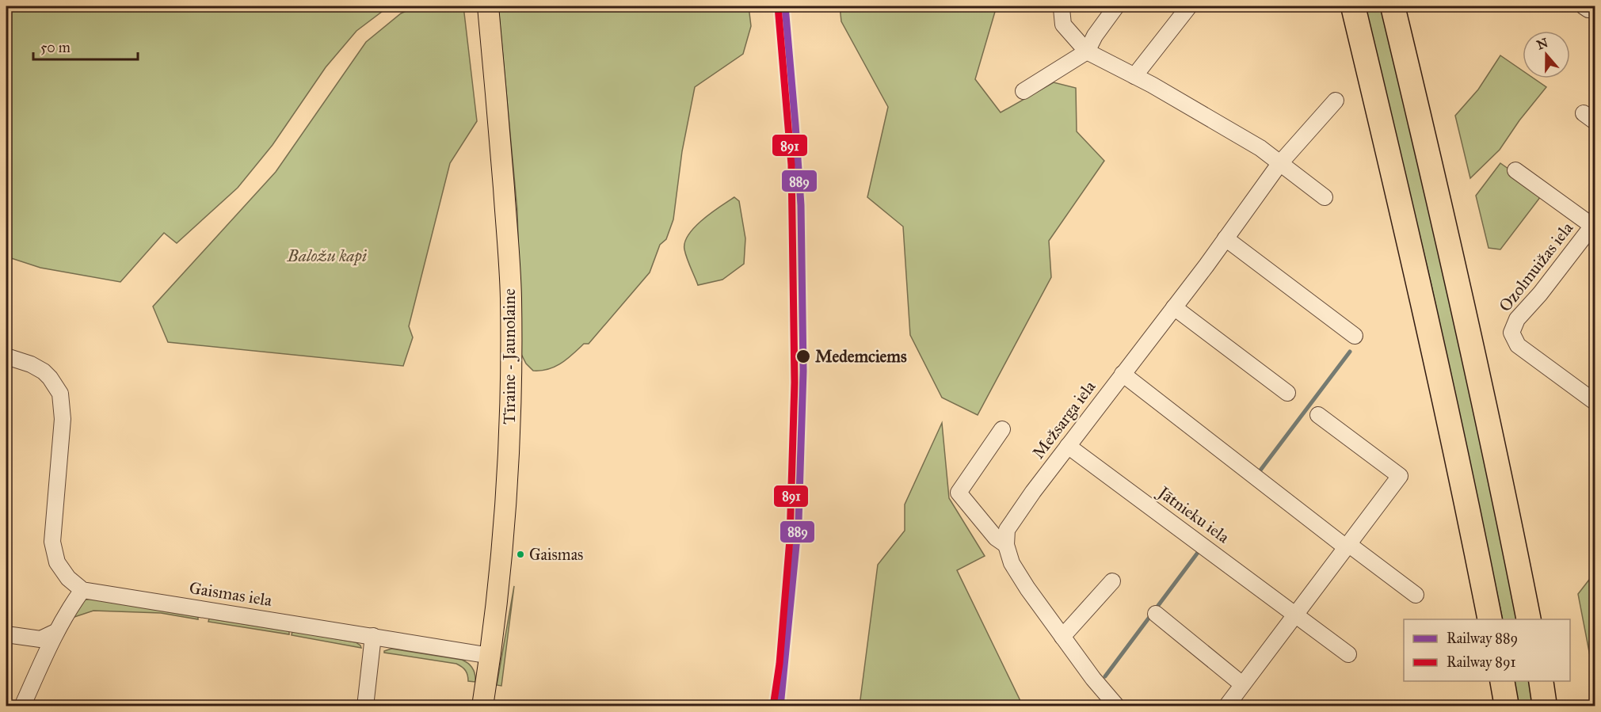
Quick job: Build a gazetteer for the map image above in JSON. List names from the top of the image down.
{
  "streets": {
    "main road": ["Tīraine - Jaunolaine"],
    "street": [
      "Ozolmuižas iela",
      "Mežsarga iela",
      "Jātnieku iela",
      "Gaismas iela"
    ]
  },
  "crossings": [
    ["Tīraine - Jaunolaine", "Gaismas iela"],
    ["Mežsarga iela", "Jātnieku iela"]
  ],
  "parks": ["Baložu kapi"],
  "places": ["Medemciems", "Gaismas"],
  "lines": ["rail line 889", "rail line 891"],
  "legend": ["Railway 889", "Railway 891"],
  "scale_bar": "50 m",
  "north": "top"
}
